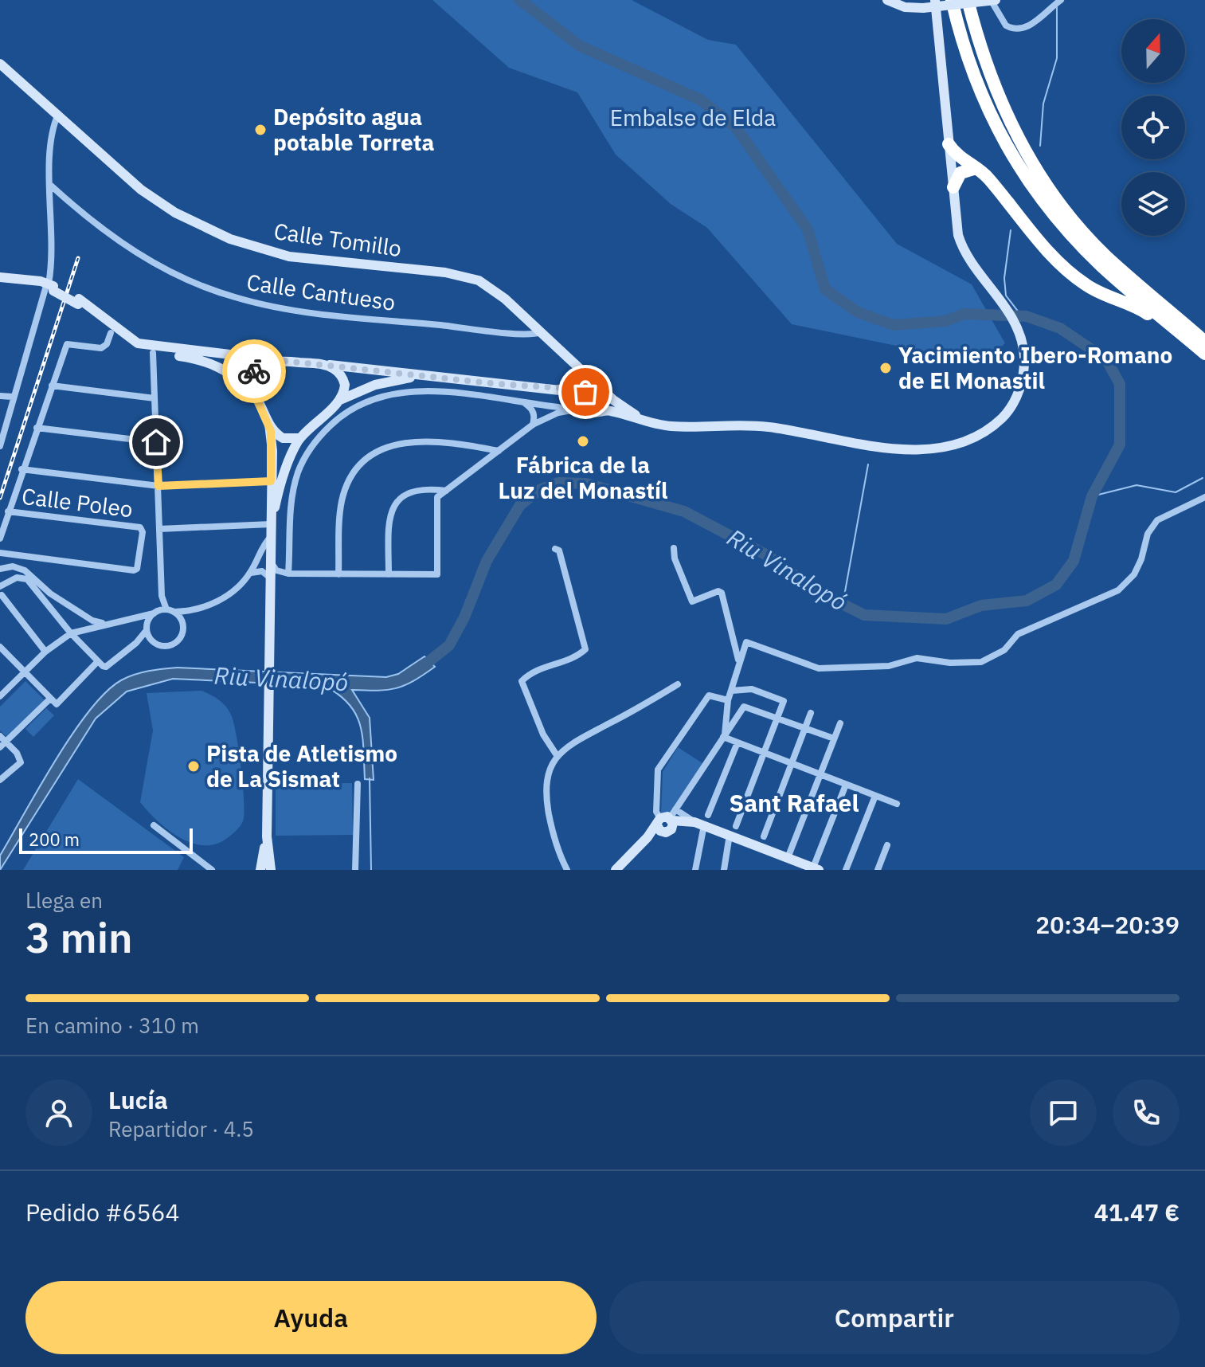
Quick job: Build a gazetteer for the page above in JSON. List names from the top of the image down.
{
  "streets": {
    "main road": ["Calle Tomillo"],
    "street": ["Calle Cantueso", "Calle Poleo"]
  },
  "crossings": [
    ["Calle Tomillo", "Calle Cantueso"]
  ],
  "districts": ["Sant Rafael"],
  "water": ["Riu Vinalopó"],
  "parks": ["Embalse de Elda"],
  "places": [
    "Depósito agua potable Torreta",
    "Yacimiento Ibero-Romano de El Monastil",
    "Fábrica de la Luz del Monastíl",
    "Pista de Atletismo de La Sismat"
  ],
  "scale_bar": "200 m",
  "north": "top",
  "page": {
    "scale": "200 m",
    "heading": ["3 min", "Llega en", "20:34–20:39"],
    "panel": [
      "Lucía",
      "Repartidor · 4.5",
      "Pedido #6564",
      "41.47 €"
    ],
    "bar": "En camino · 310 m",
    "buttons": ["Ayuda", "Compartir"]
  }
}
